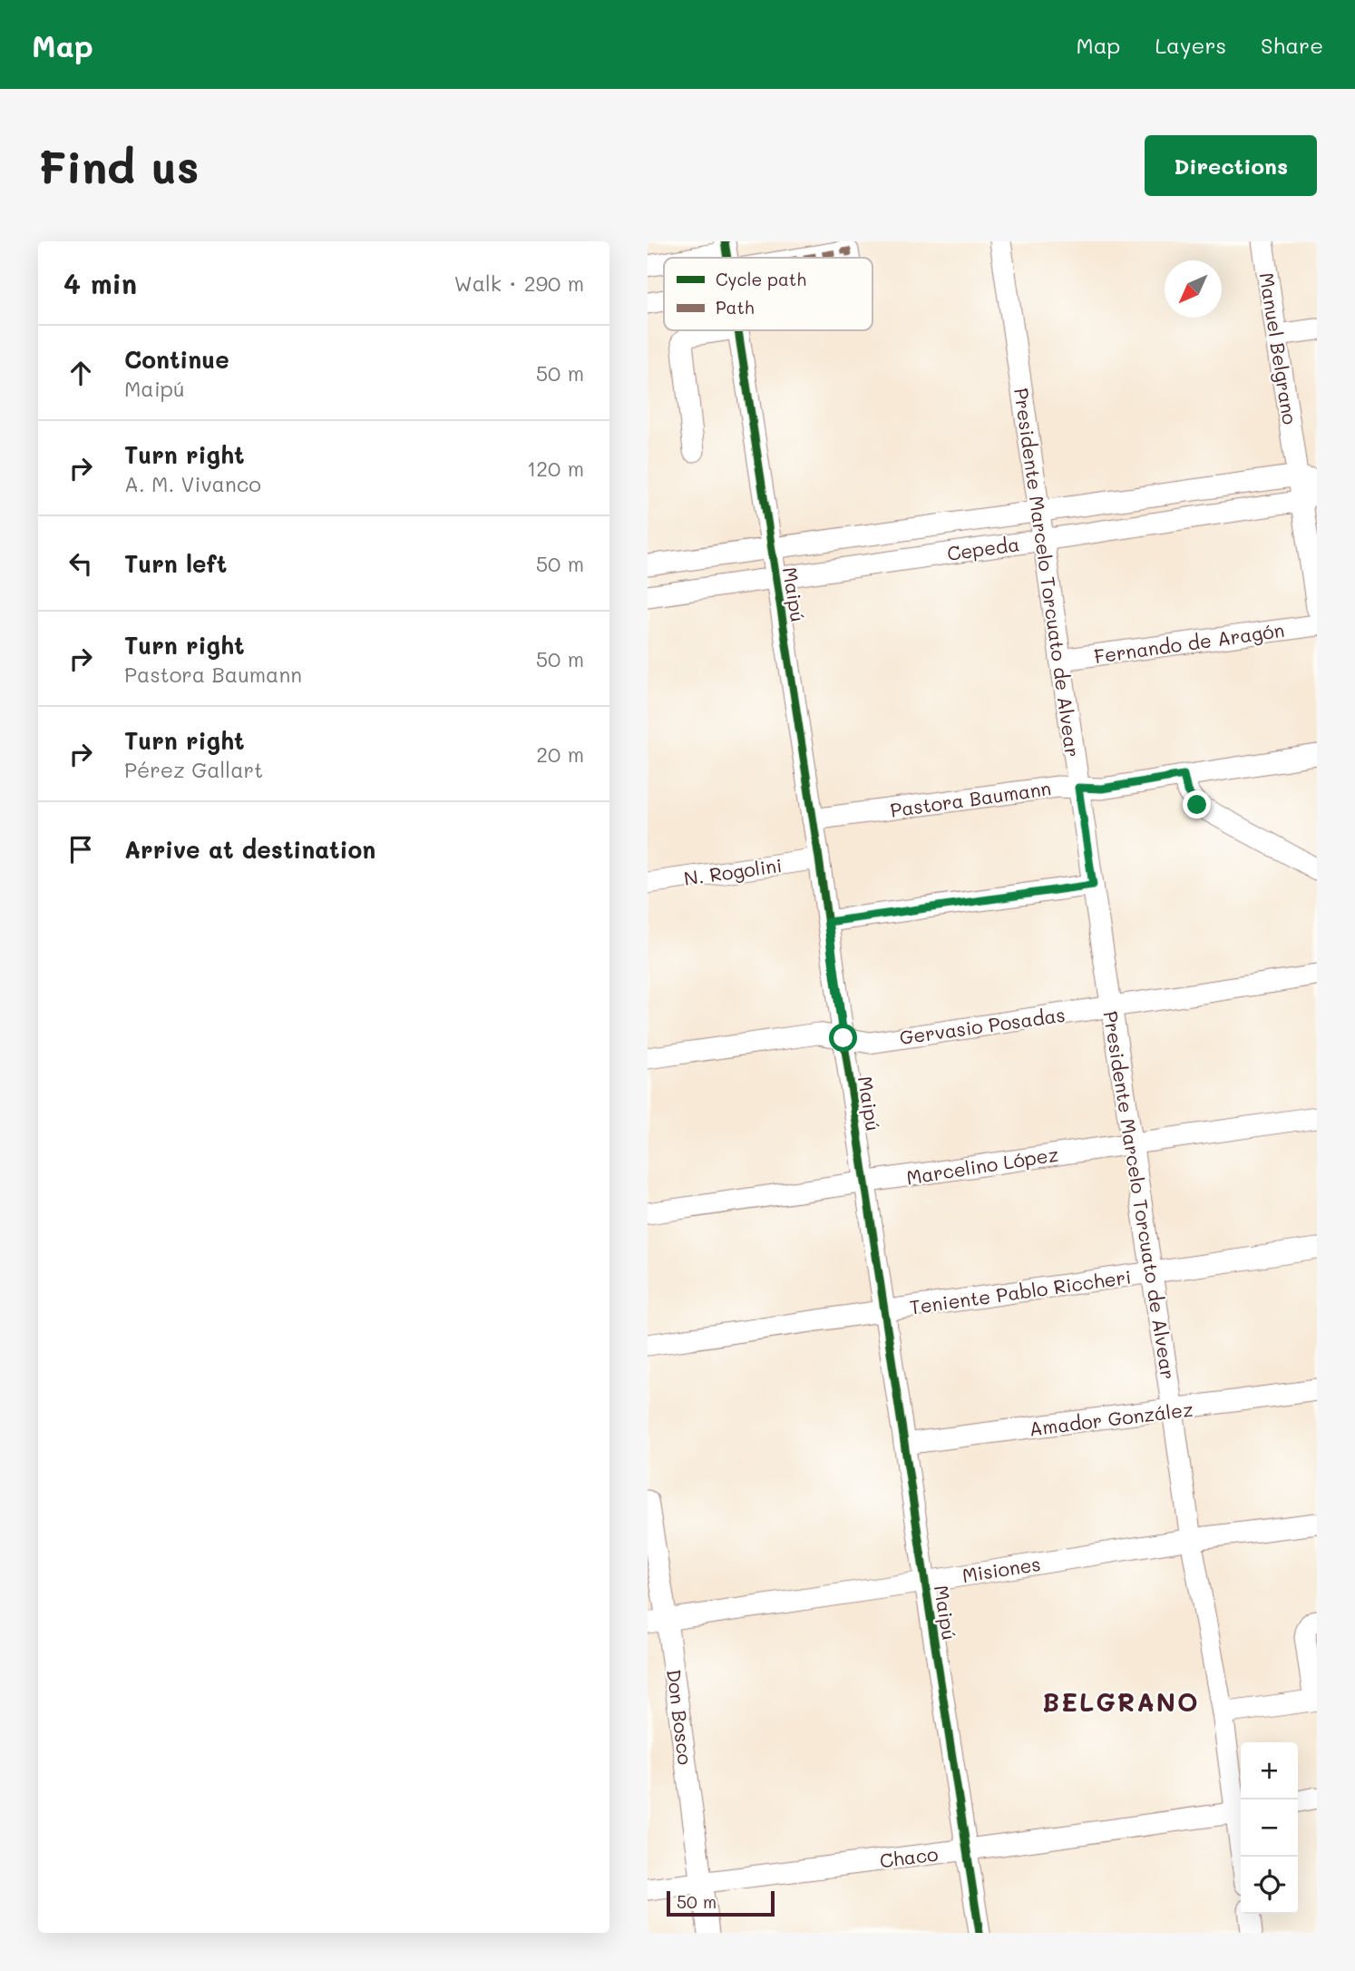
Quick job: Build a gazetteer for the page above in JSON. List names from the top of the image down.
{
  "streets": {
    "street": [
      "Manuel Belgrano",
      "Cepeda",
      "Presidente Marcelo Torcuato de Alvear",
      "Maipú",
      "Fernando de Aragón",
      "Pastora Baumann",
      "N. Rogolini",
      "Gervasio Posadas",
      "Marcelino López",
      "Teniente Pablo Riccheri",
      "Amador González",
      "Misiones",
      "Don Bosco",
      "Chaco"
    ]
  },
  "crossings": [
    ["Manuel Belgrano", "Cepeda"],
    ["Cepeda", "Presidente Marcelo Torcuato de Alvear"],
    ["Cepeda", "Maipú"],
    ["Presidente Marcelo Torcuato de Alvear", "Fernando de Aragón"],
    ["Presidente Marcelo Torcuato de Alvear", "Pastora Baumann"],
    ["Presidente Marcelo Torcuato de Alvear", "Gervasio Posadas"],
    ["Presidente Marcelo Torcuato de Alvear", "Marcelino López"],
    ["Presidente Marcelo Torcuato de Alvear", "Teniente Pablo Riccheri"],
    ["Presidente Marcelo Torcuato de Alvear", "Amador González"],
    ["Presidente Marcelo Torcuato de Alvear", "Misiones"],
    ["Presidente Marcelo Torcuato de Alvear", "Chaco"],
    ["Maipú", "Pastora Baumann"],
    ["Maipú", "N. Rogolini"],
    ["Maipú", "Gervasio Posadas"],
    ["Maipú", "Marcelino López"],
    ["Maipú", "Teniente Pablo Riccheri"],
    ["Maipú", "Amador González"],
    ["Maipú", "Misiones"],
    ["Maipú", "Chaco"],
    ["Misiones", "Don Bosco"],
    ["Don Bosco", "Chaco"]
  ],
  "districts": ["BELGRANO"],
  "legend": ["Cycle path", "Path"],
  "scale_bar": "50 m",
  "north": "bottom left",
  "page": {
    "header": "Map",
    "nav": ["Map", "Layers", "Share"],
    "buttons": "Directions",
    "title": "Find us",
    "heading": ["4 min", "Walk · 290 m"],
    "list": [
      ["Continue", "Maipú", "50 m"],
      ["Turn right", "A. M. Vivanco", "120 m"],
      ["Turn left", "50 m"],
      ["Turn right", "Pastora Baumann", "50 m"],
      ["Turn right", "Pérez Gallart", "20 m"],
      "Arrive at destination"
    ],
    "map_buttons": ["+", "−"],
    "scale": "50 m"
  }
}
